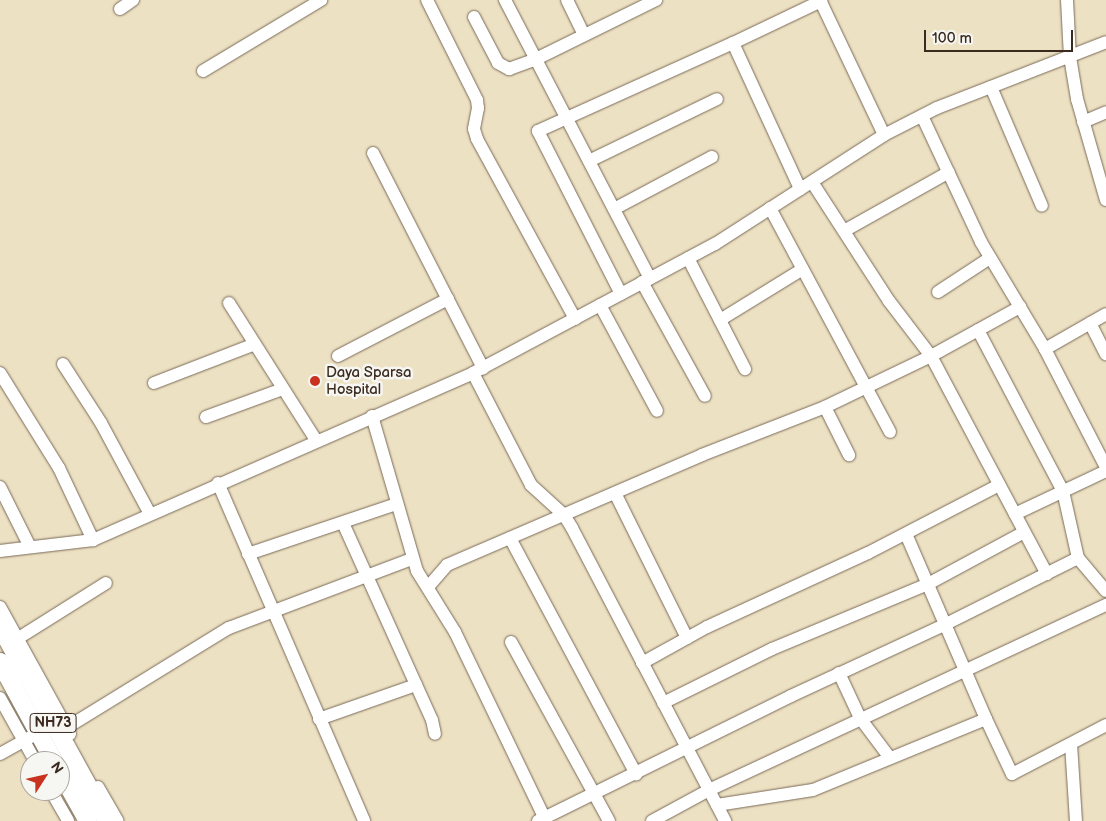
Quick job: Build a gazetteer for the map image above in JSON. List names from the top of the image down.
{
  "streets": {
    "highway": ["NH73"]
  },
  "places": ["Daya Sparsa Hospital"],
  "scale_bar": "100 m",
  "north": "top right"
}
